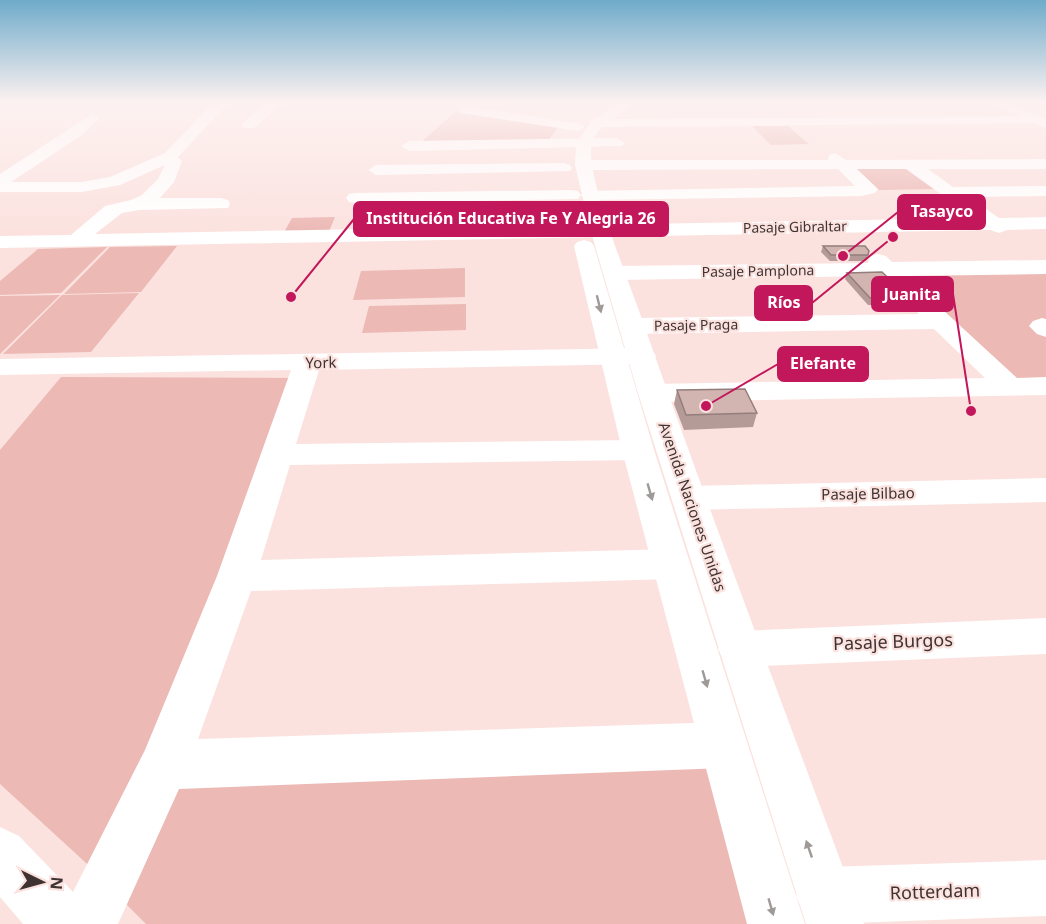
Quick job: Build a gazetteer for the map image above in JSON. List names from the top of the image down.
{
  "streets": {
    "street": [
      "Pasaje Gibraltar",
      "Pasaje Pamplona",
      "Pasaje Praga",
      "York",
      "Pasaje Bilbao",
      "Avenida Naciones Unidas",
      "Pasaje Burgos",
      "Rotterdam"
    ]
  },
  "crossings": [
    ["Pasaje Gibraltar", "Avenida Naciones Unidas"],
    ["Pasaje Pamplona", "Avenida Naciones Unidas"],
    ["Pasaje Praga", "York"],
    ["Pasaje Praga", "Avenida Naciones Unidas"],
    ["York", "Avenida Naciones Unidas"],
    ["Pasaje Bilbao", "Avenida Naciones Unidas"],
    ["Avenida Naciones Unidas", "Pasaje Burgos"],
    ["Avenida Naciones Unidas", "Rotterdam"]
  ],
  "places": [
    "Ríos",
    "Tasayco",
    "Institución Educativa Fe Y Alegria 26",
    "Elefante",
    "Juanita"
  ],
  "north": "right"
}
